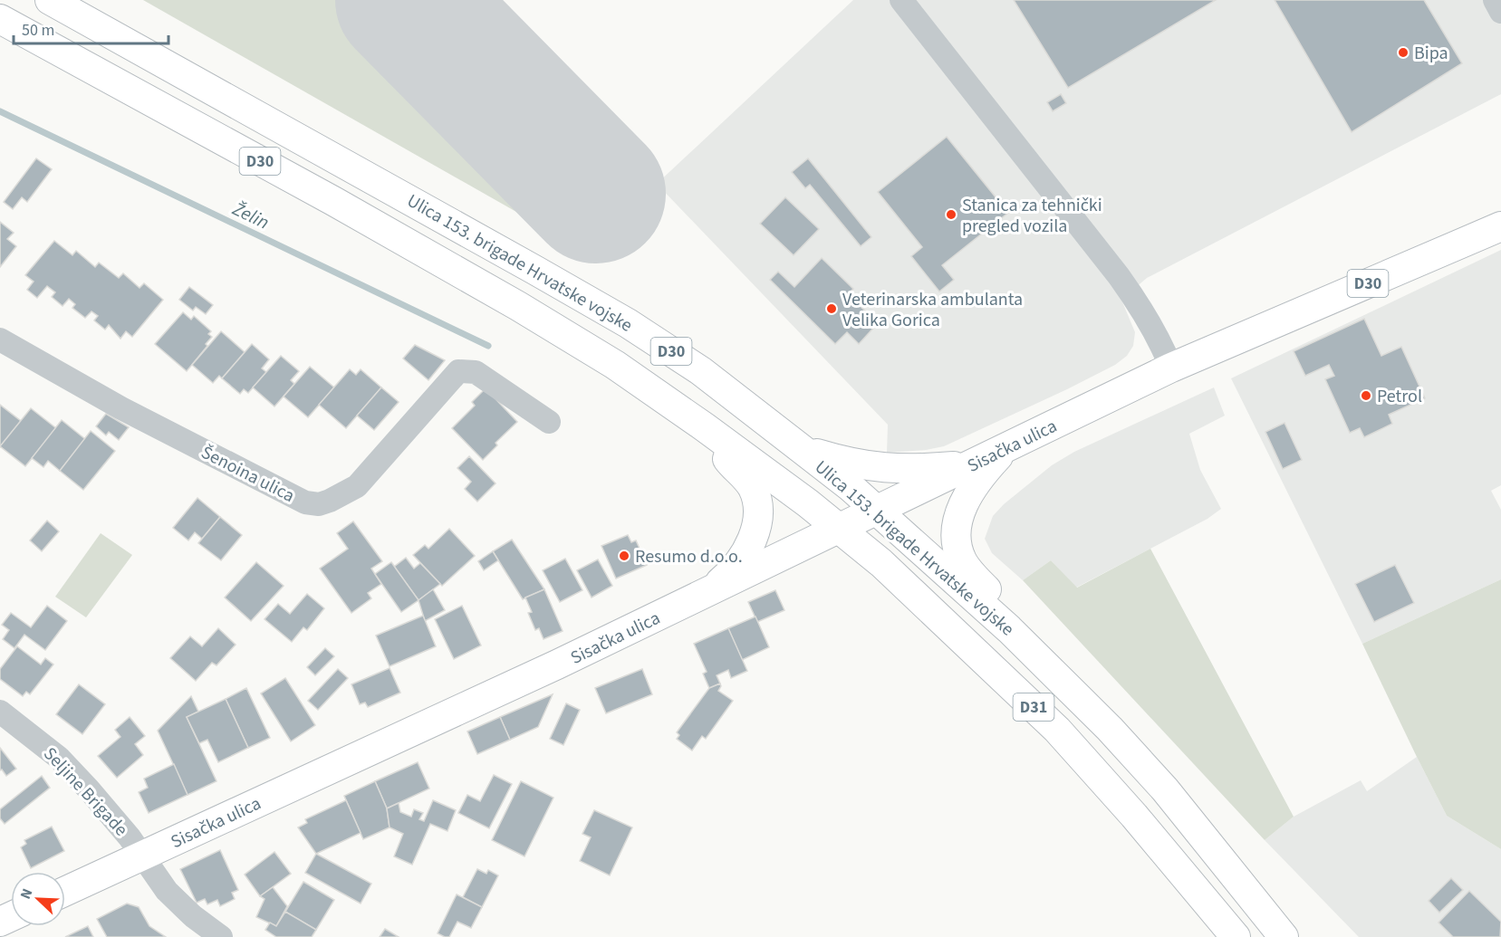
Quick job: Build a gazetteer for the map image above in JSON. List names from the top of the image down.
{
  "streets": {
    "main road": [
      "D30",
      "Ulica 153. brigade Hrvatske vojske",
      "Sisačka ulica",
      "D31"
    ],
    "street": ["Šenoina ulica", "Seljine Brigade"]
  },
  "crossings": [
    ["Ulica 153. brigade Hrvatske vojske", "Sisačka ulica"],
    ["Sisačka ulica", "Seljine Brigade"]
  ],
  "water": ["Želin"],
  "places": [
    "Bipa",
    "Stanica za tehnički pregled vozila",
    "Veterinarska ambulanta Velika Gorica",
    "Petrol",
    "Resumo d.o.o."
  ],
  "scale_bar": "50 m",
  "north": "top left"
}
